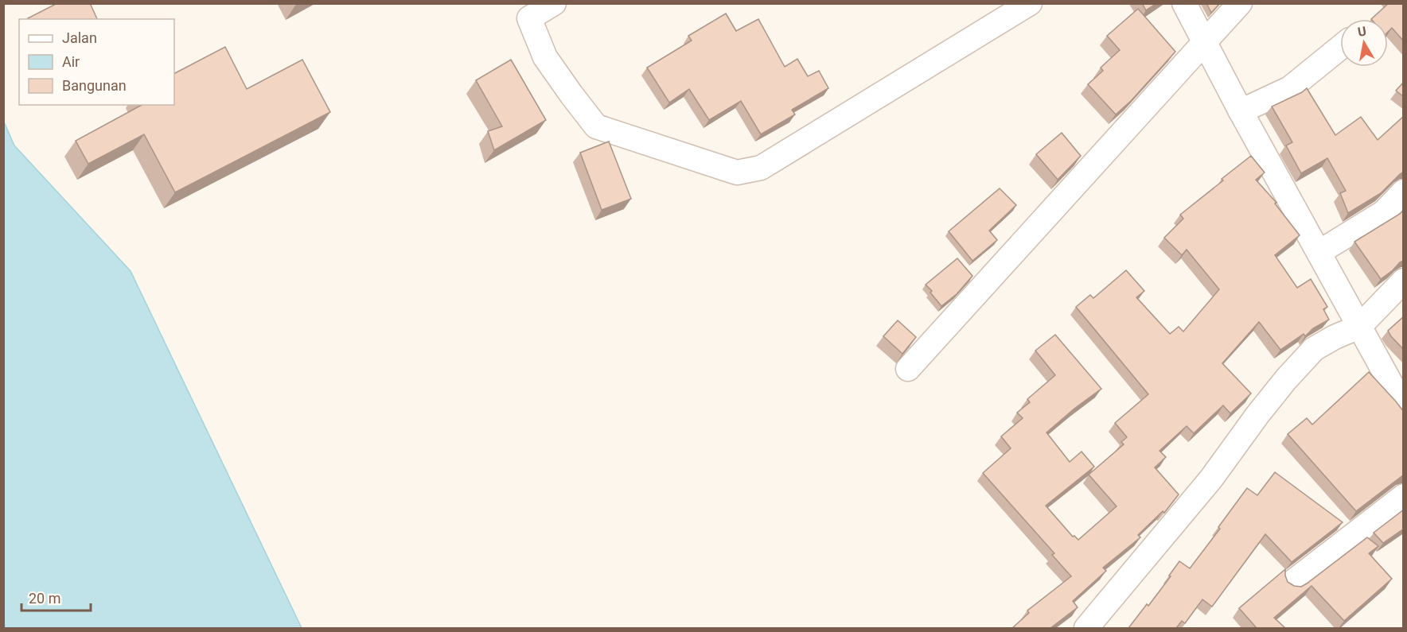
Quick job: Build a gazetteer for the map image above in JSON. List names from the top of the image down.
{
  "legend": ["Jalan", "Air", "Bangunan"],
  "scale_bar": "20 m",
  "north": "top"
}
